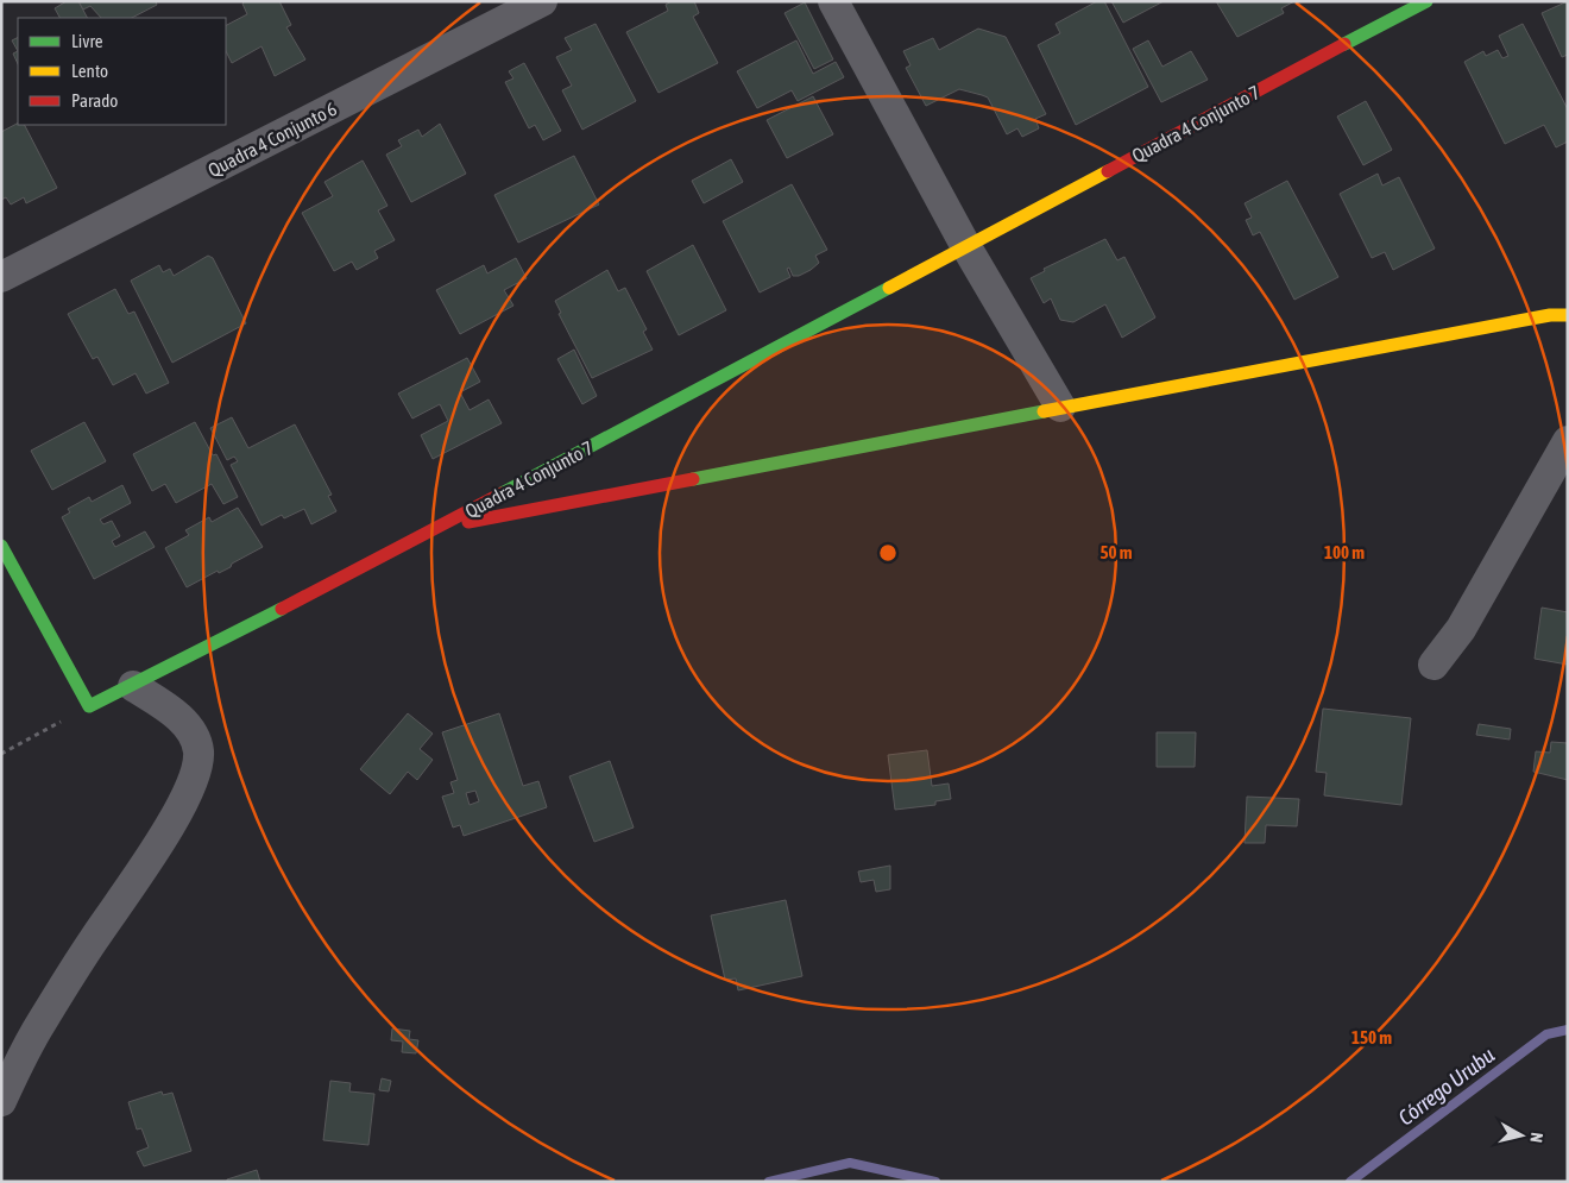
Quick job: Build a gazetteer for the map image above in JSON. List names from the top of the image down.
{
  "streets": {
    "street": ["Quadra 4 Conjunto 7", "Quadra 4 Conjunto 6"]
  },
  "water": ["Córrego Urubu"],
  "legend": ["Livre", "Lento", "Parado"],
  "north": "right",
  "rings": ["50 m", "100 m", "150 m"]
}
